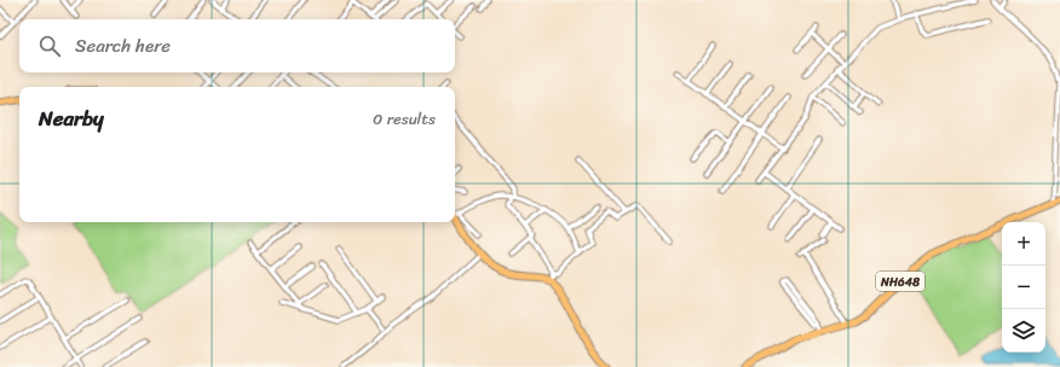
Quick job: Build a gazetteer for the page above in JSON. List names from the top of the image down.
{
  "streets": {
    "highway": ["NH648"]
  },
  "page": {
    "search": "Search here",
    "heading": ["Nearby", "0 results"],
    "map_buttons": ["+", "−"]
  }
}
